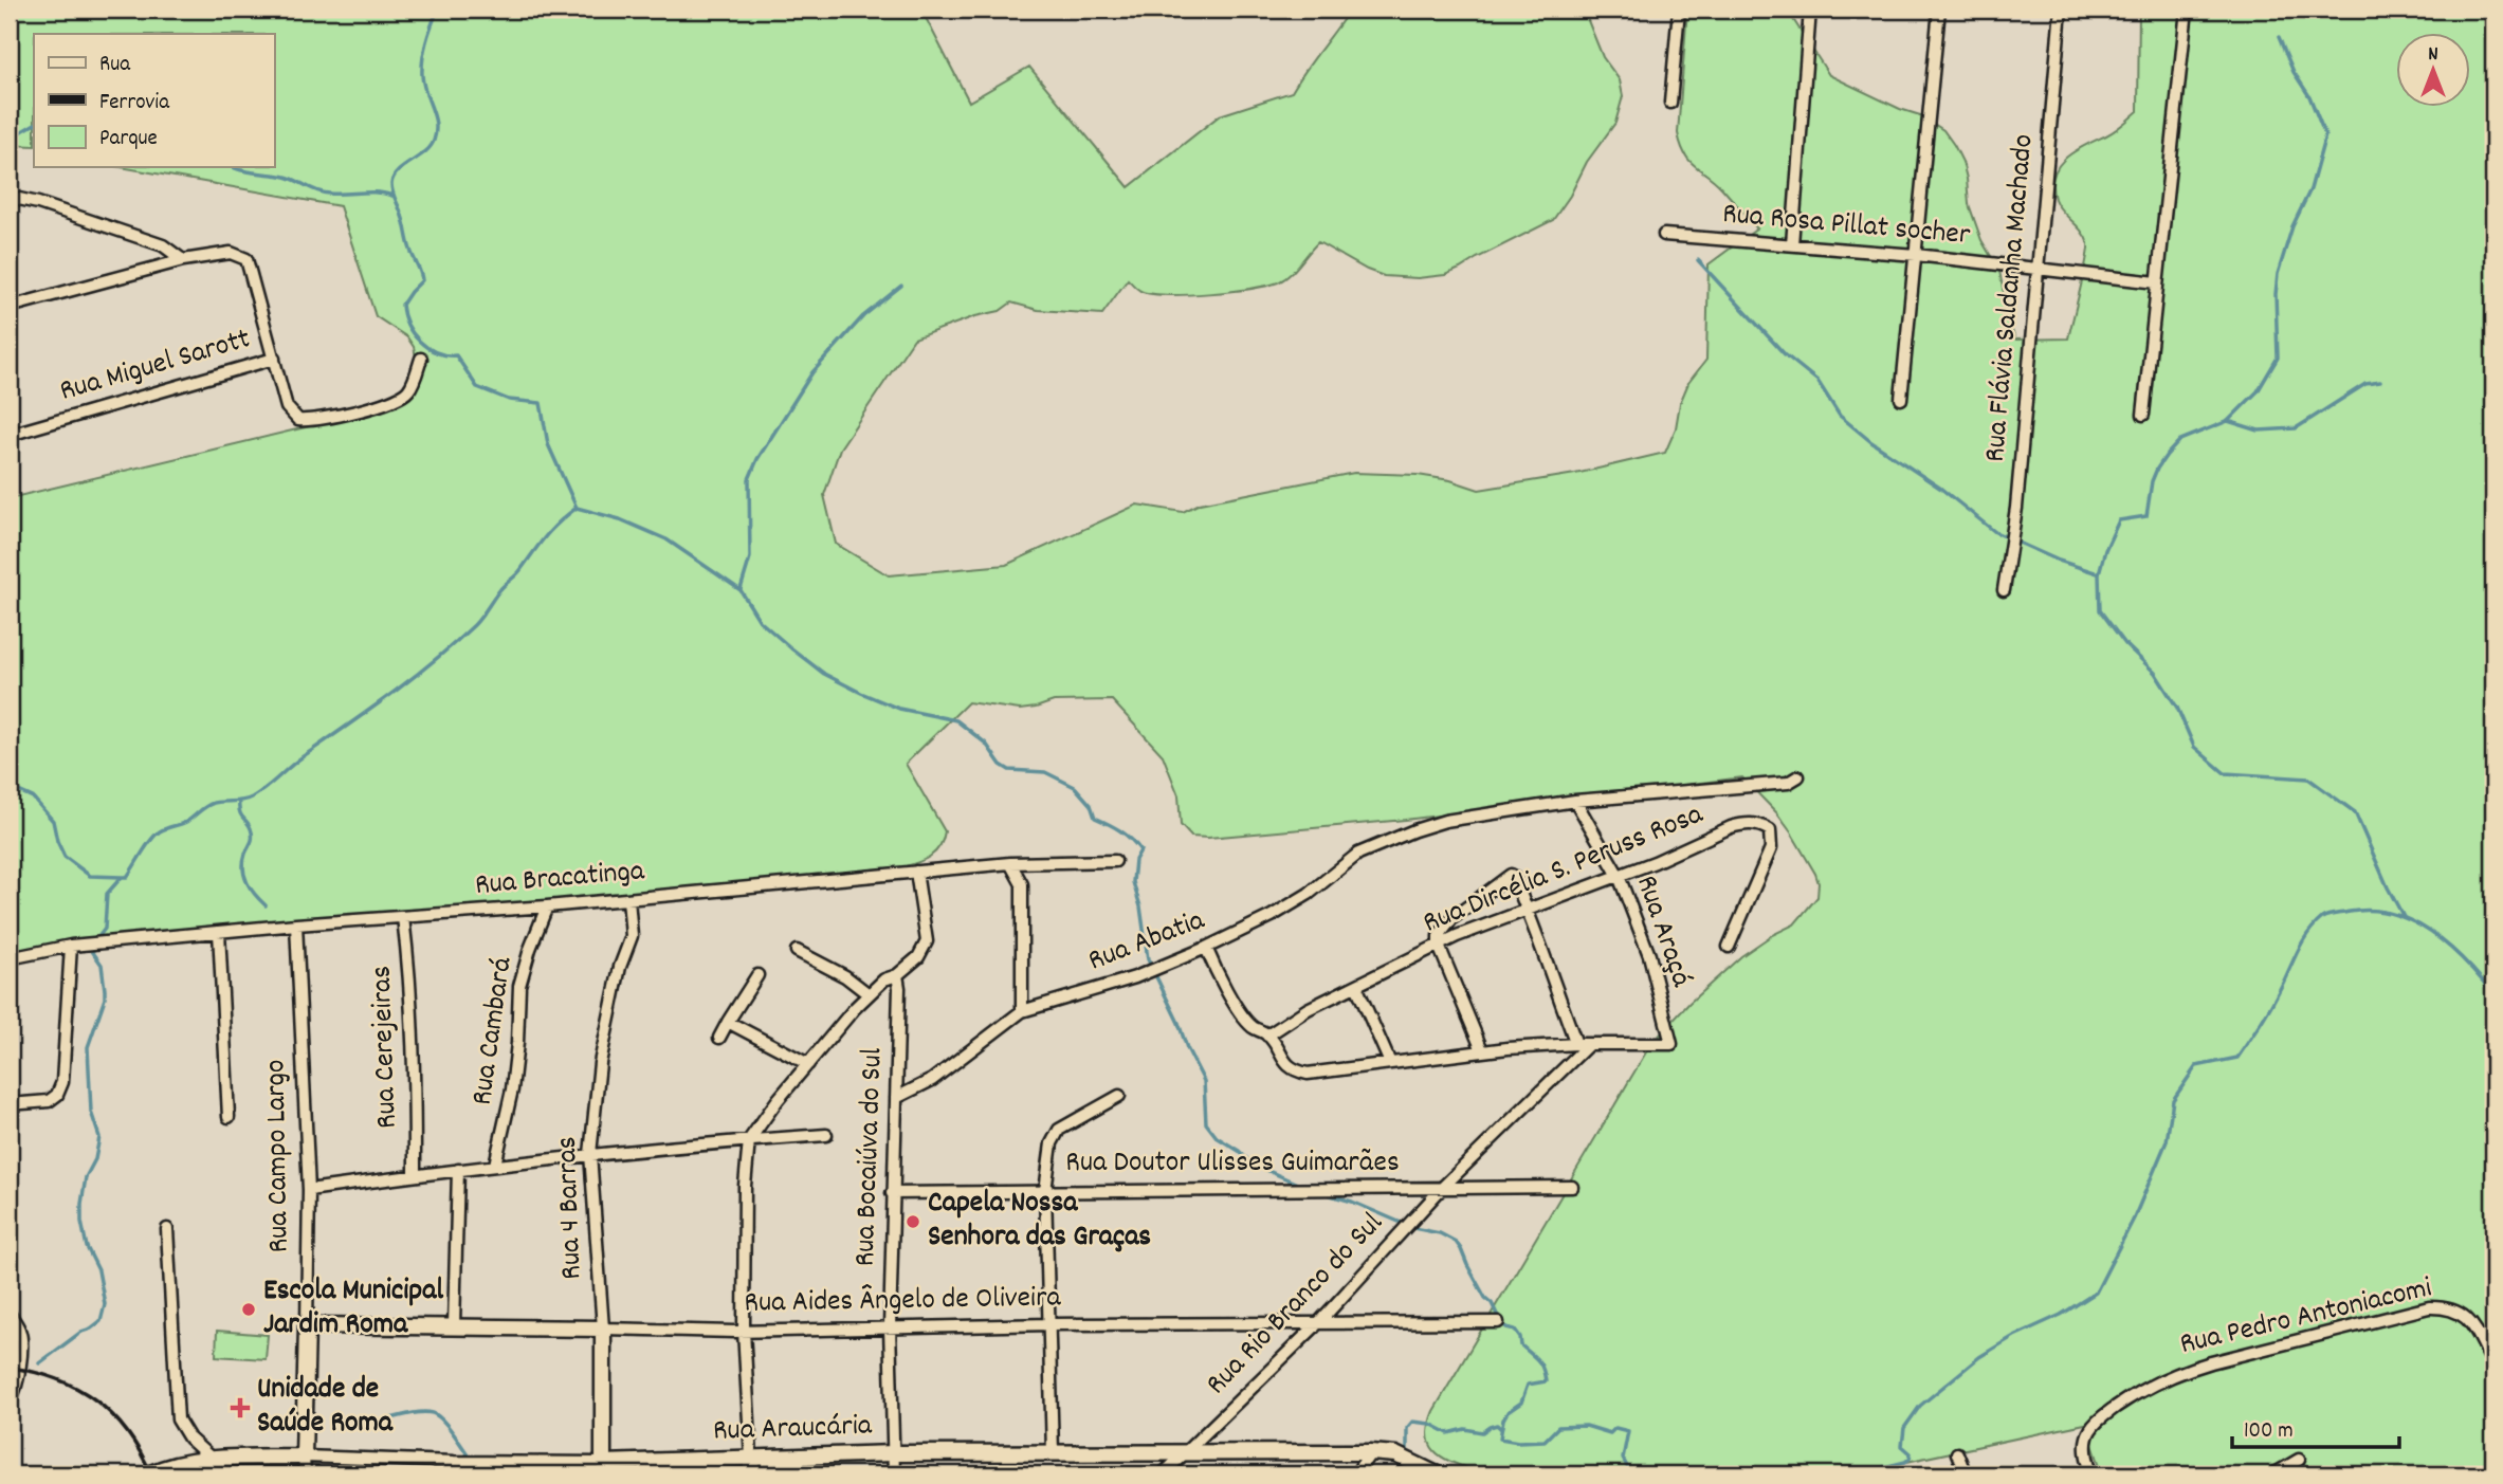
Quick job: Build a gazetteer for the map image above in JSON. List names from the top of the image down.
{
  "streets": {
    "street": [
      "Rua Rosa Pillat socher",
      "Rua Flávia Saldanha Machado",
      "Rua Miguel Sarott",
      "Rua Dircélia S. Peruss Rosa",
      "Rua Bracatinga",
      "Rua Araçá",
      "Rua Abatia",
      "Rua Cambará",
      "Rua Cerejeiras",
      "Rua Campo Largo",
      "Rua Bocaiúva do Sul",
      "Rua Doutor Ulisses Guimarães",
      "Rua 4 Barras",
      "Rua Aides Ângelo de Oliveira",
      "Rua Rio Branco do Sul",
      "Rua Pedro Antoniacomi",
      "Rua Araucária"
    ]
  },
  "crossings": [
    ["Rua Rosa Pillat socher", "Rua Flávia Saldanha Machado"],
    ["Rua Dircélia S. Peruss Rosa", "Rua Araçá"],
    ["Rua Bracatinga", "Rua Cambará"],
    ["Rua Bracatinga", "Rua Cerejeiras"],
    ["Rua Bracatinga", "Rua Campo Largo"],
    ["Rua Bracatinga", "Rua 4 Barras"],
    ["Rua Araçá", "Rua Abatia"],
    ["Rua Araçá", "Rua Rio Branco do Sul"],
    ["Rua Abatia", "Rua Bocaiúva do Sul"],
    ["Rua Campo Largo", "Rua Aides Ângelo de Oliveira"],
    ["Rua Campo Largo", "Rua Araucária"],
    ["Rua Bocaiúva do Sul", "Rua Doutor Ulisses Guimarães"],
    ["Rua Bocaiúva do Sul", "Rua Aides Ângelo de Oliveira"],
    ["Rua Bocaiúva do Sul", "Rua Araucária"],
    ["Rua Doutor Ulisses Guimarães", "Rua Rio Branco do Sul"],
    ["Rua 4 Barras", "Rua Aides Ângelo de Oliveira"],
    ["Rua 4 Barras", "Rua Araucária"],
    ["Rua Aides Ângelo de Oliveira", "Rua Rio Branco do Sul"],
    ["Rua Rio Branco do Sul", "Rua Araucária"]
  ],
  "places": {
    "other": ["Capela Nossa Senhora das Graças", "Escola Municipal Jardim Roma"],
    "health": ["Unidade de Saúde Roma"]
  },
  "legend": ["Rua", "Ferrovia", "Parque"],
  "scale_bar": "100 m",
  "north": "top"
}
